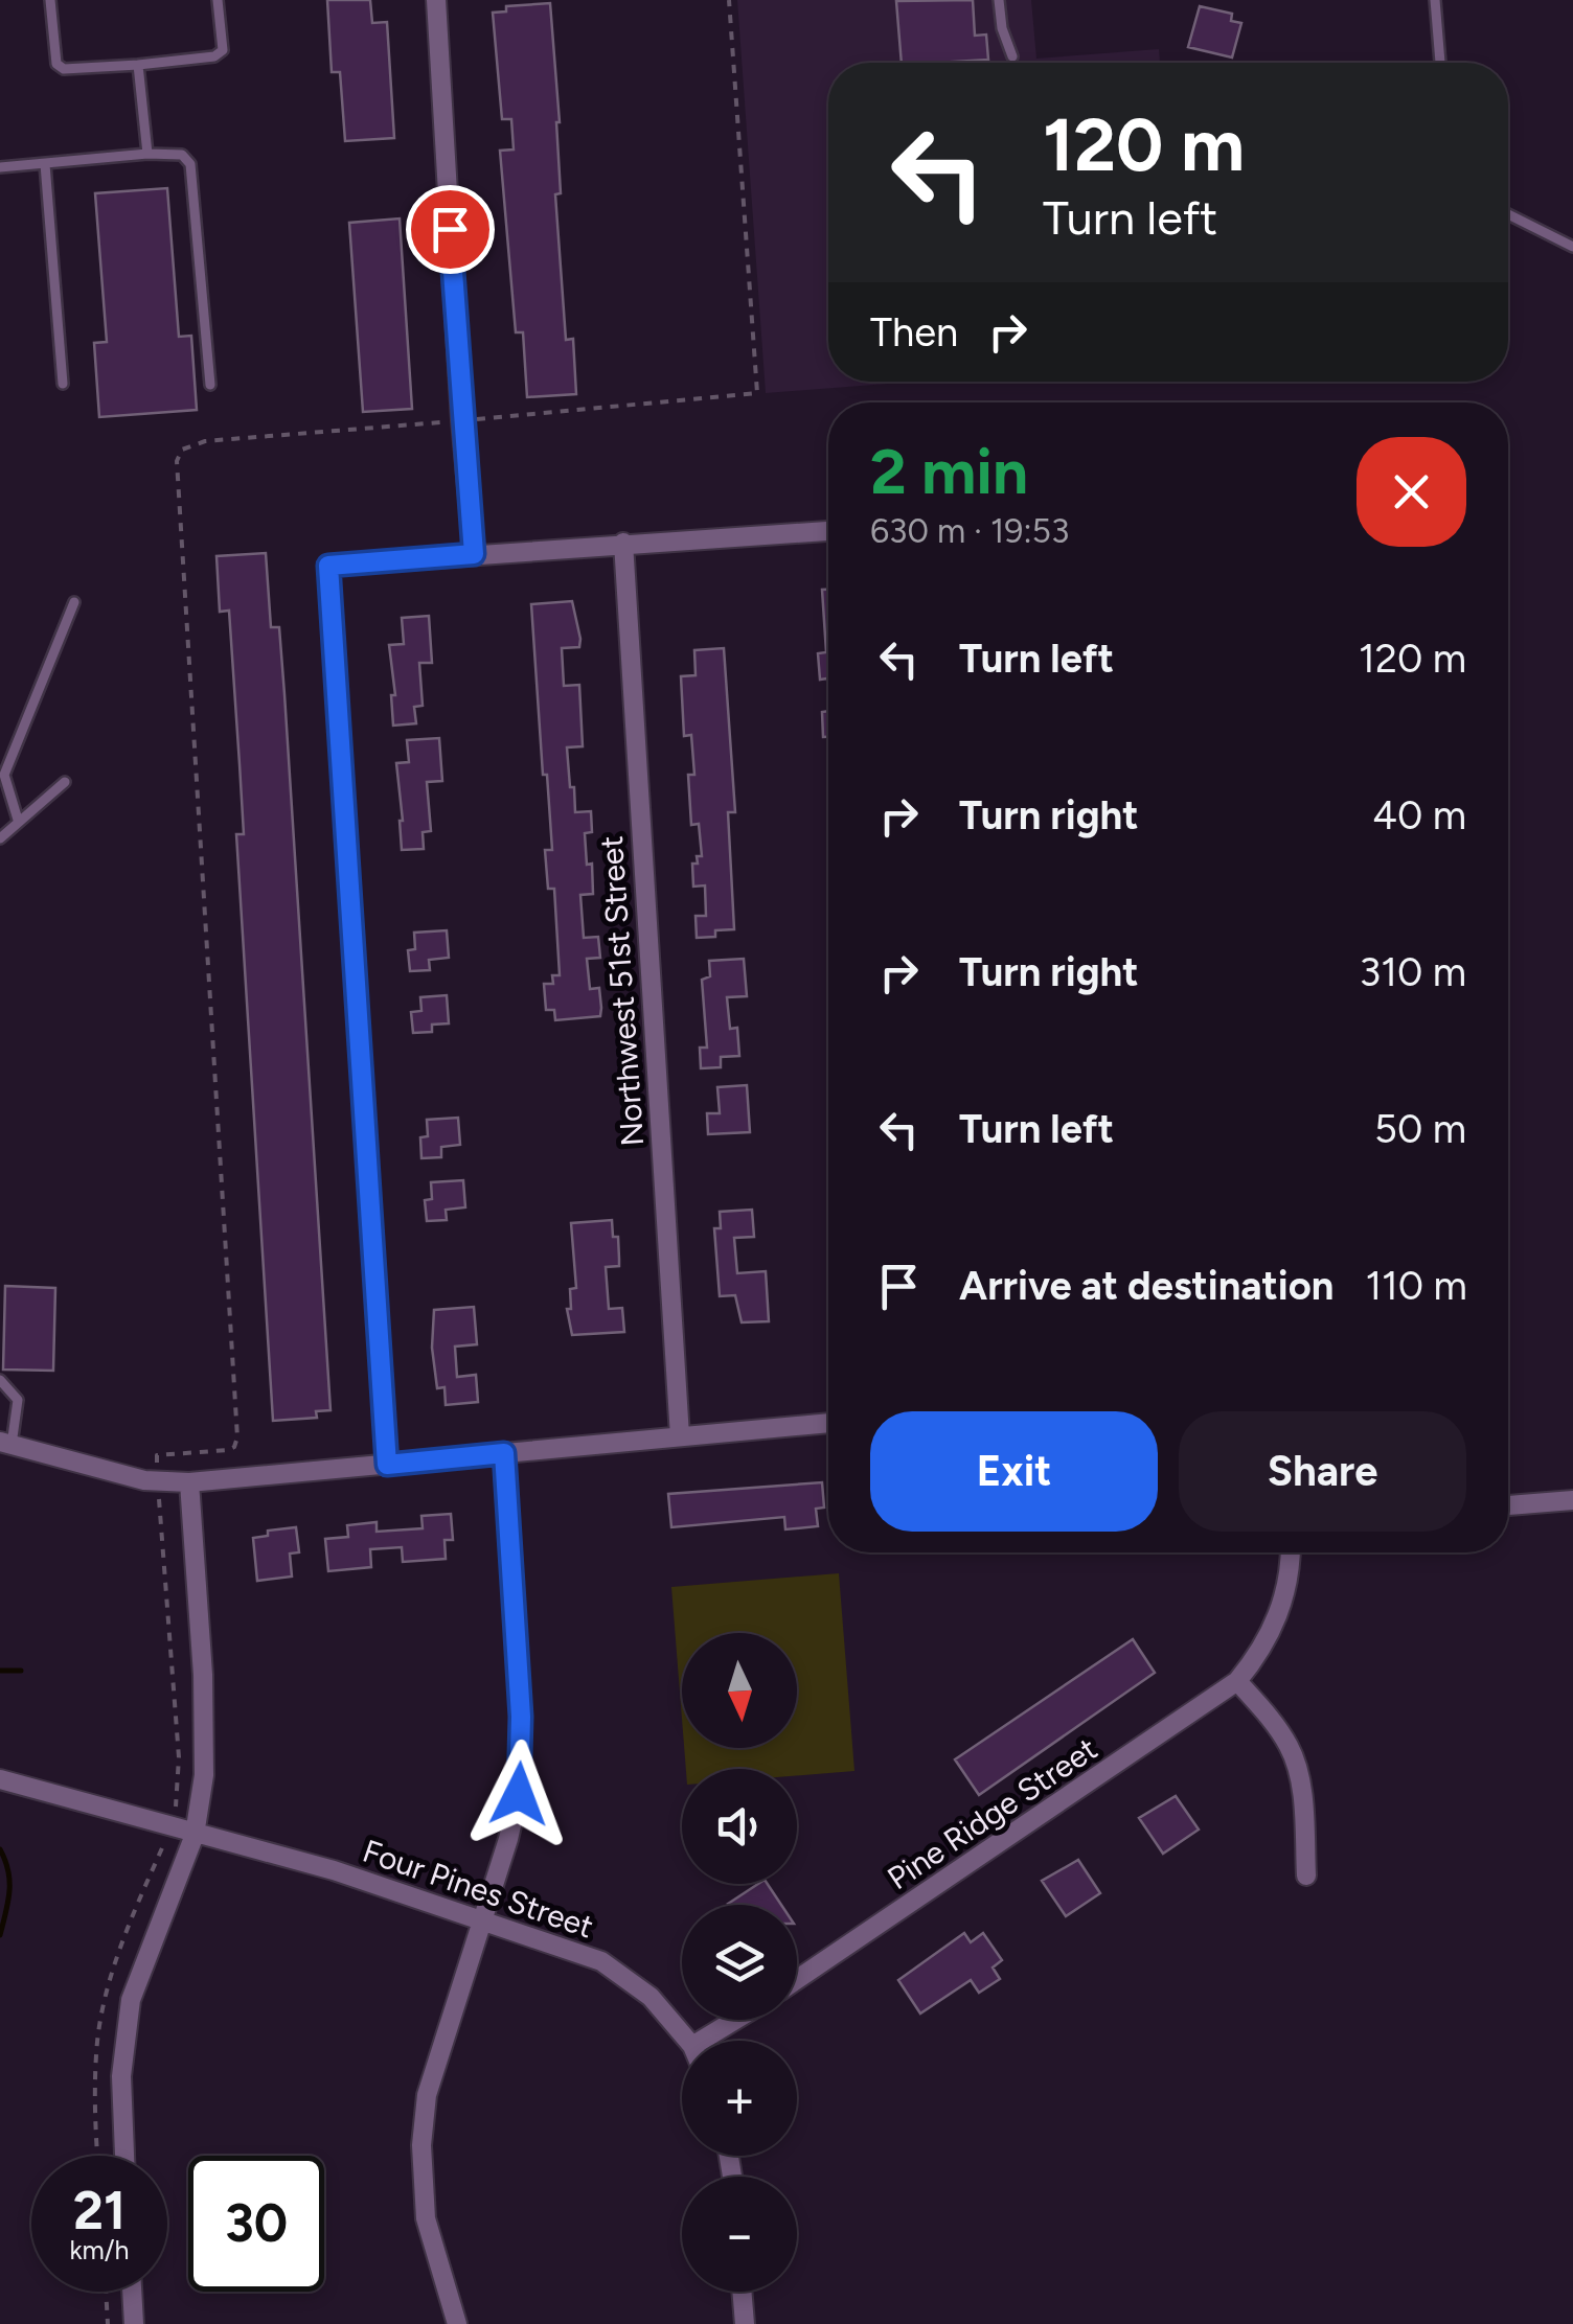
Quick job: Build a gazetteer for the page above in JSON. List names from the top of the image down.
{
  "streets": {
    "street": ["Northwest 51st Street", "Pine Ridge Street", "Four Pines Street"]
  },
  "north": "bottom",
  "page": {
    "turn": ["120 m", "Turn left"],
    "then": "Then",
    "heading": ["2 min", "630 m · 19:53"],
    "list": [
      {
        "name": "Turn left",
        "value": "120 m"
      },
      {
        "name": "Turn right",
        "value": "40 m"
      },
      {
        "name": "Turn right",
        "value": "310 m"
      },
      {
        "name": "Turn left",
        "value": "50 m"
      },
      {
        "name": "Arrive at destination",
        "value": "110 m"
      }
    ],
    "buttons": ["Exit", "Share"],
    "map_buttons": ["+", "−"],
    "speed": "21 km/h",
    "limit": "30"
  }
}
